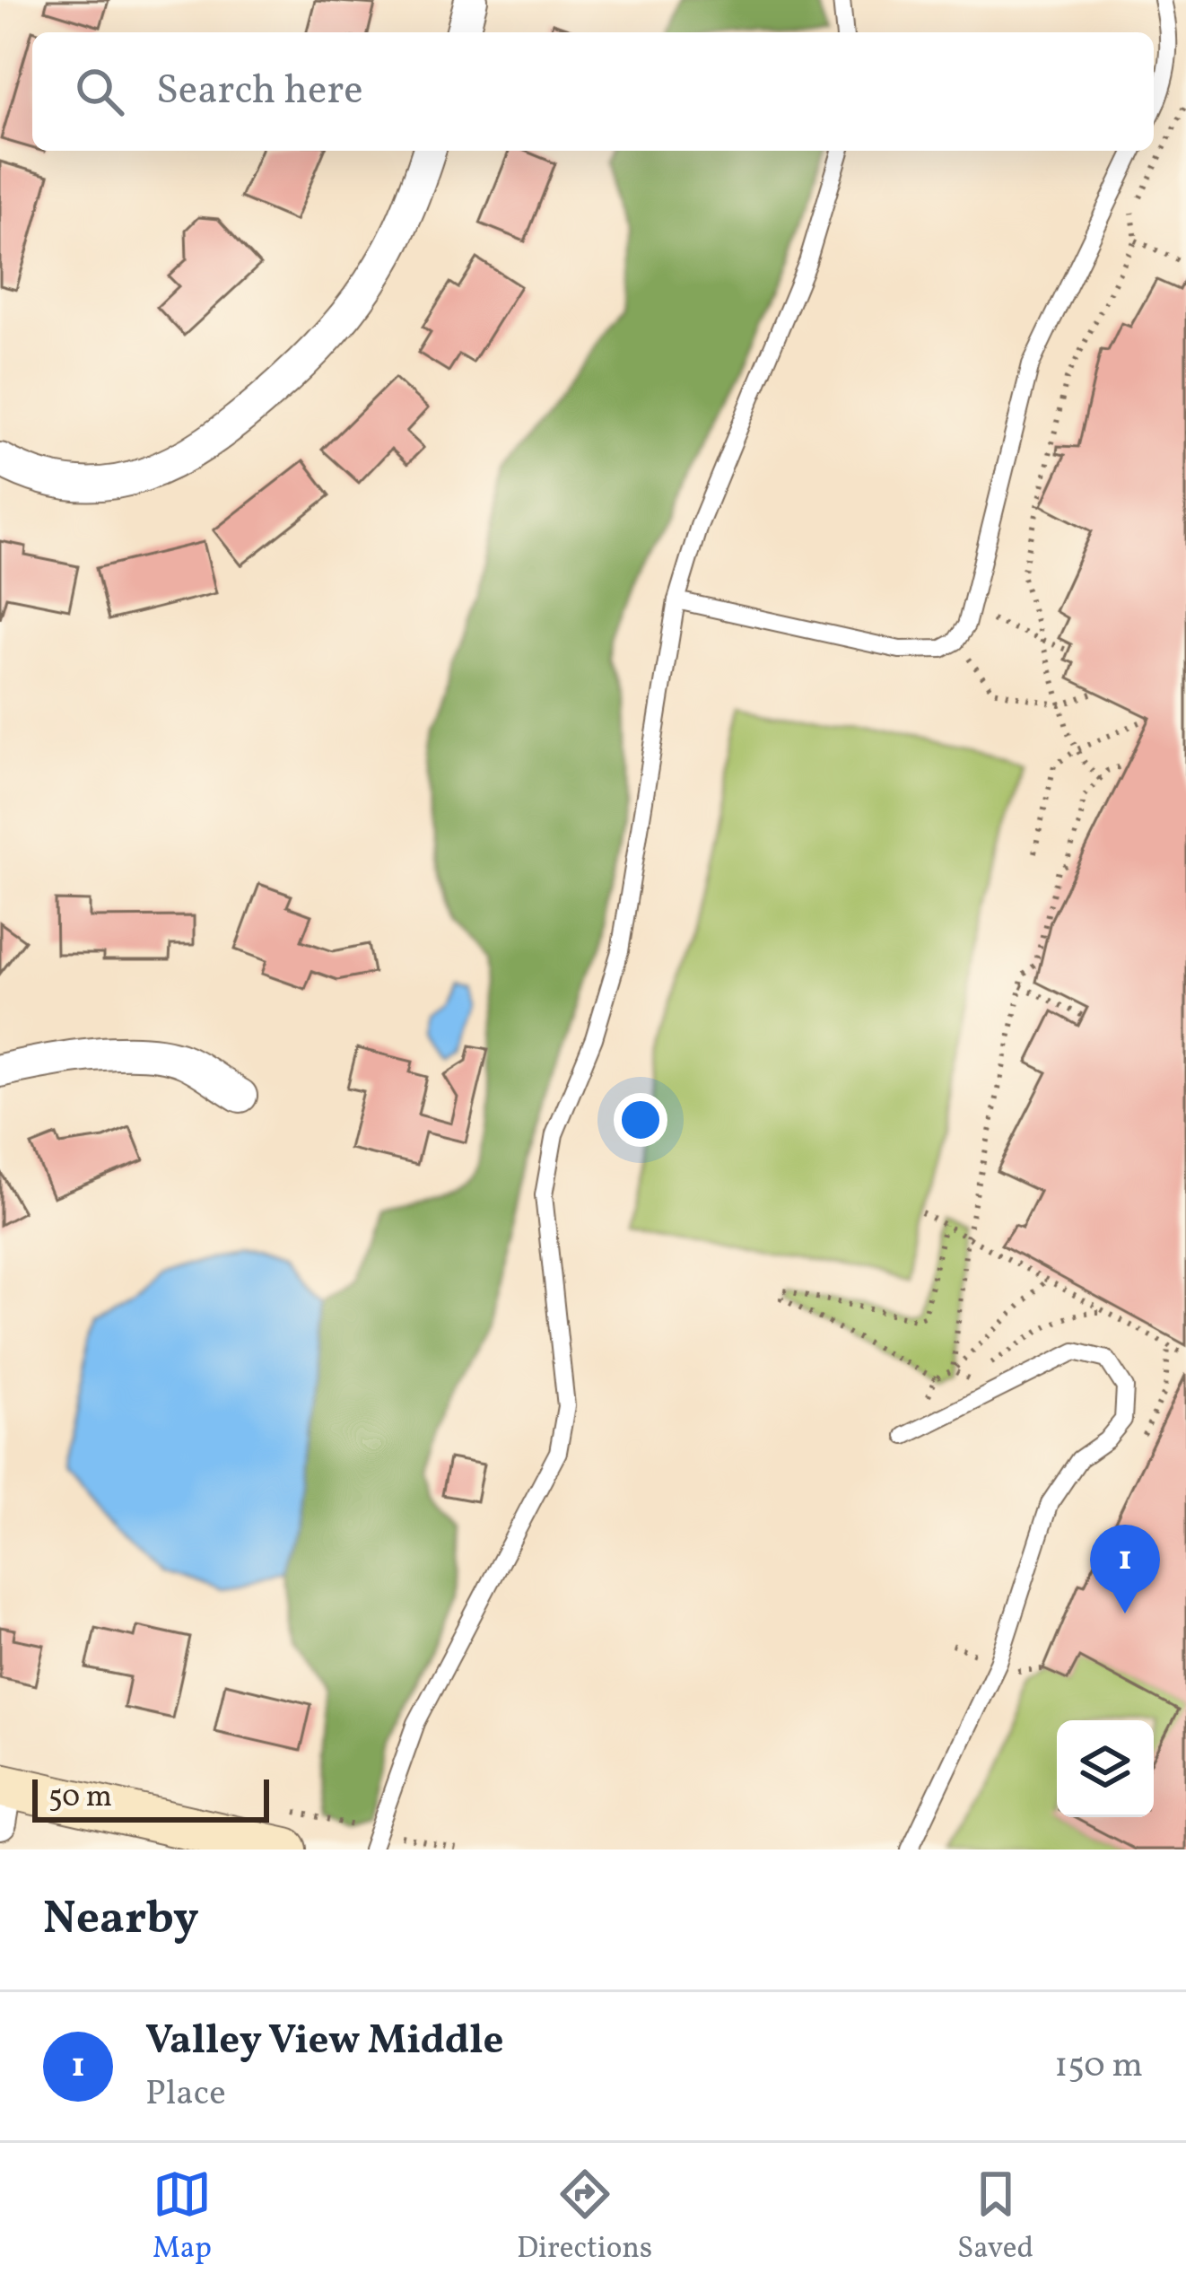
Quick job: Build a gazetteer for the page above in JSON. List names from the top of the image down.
{
  "scale_bar": "50 m",
  "page": {
    "search": "Search here",
    "pins": "1",
    "scale": "50 m",
    "heading": "Nearby",
    "list": [
      {
        "mark": "1",
        "name": "Valley View Middle",
        "note": "Place",
        "value": "150 m"
      }
    ],
    "nav": ["Map", "Directions", "Saved"]
  }
}
